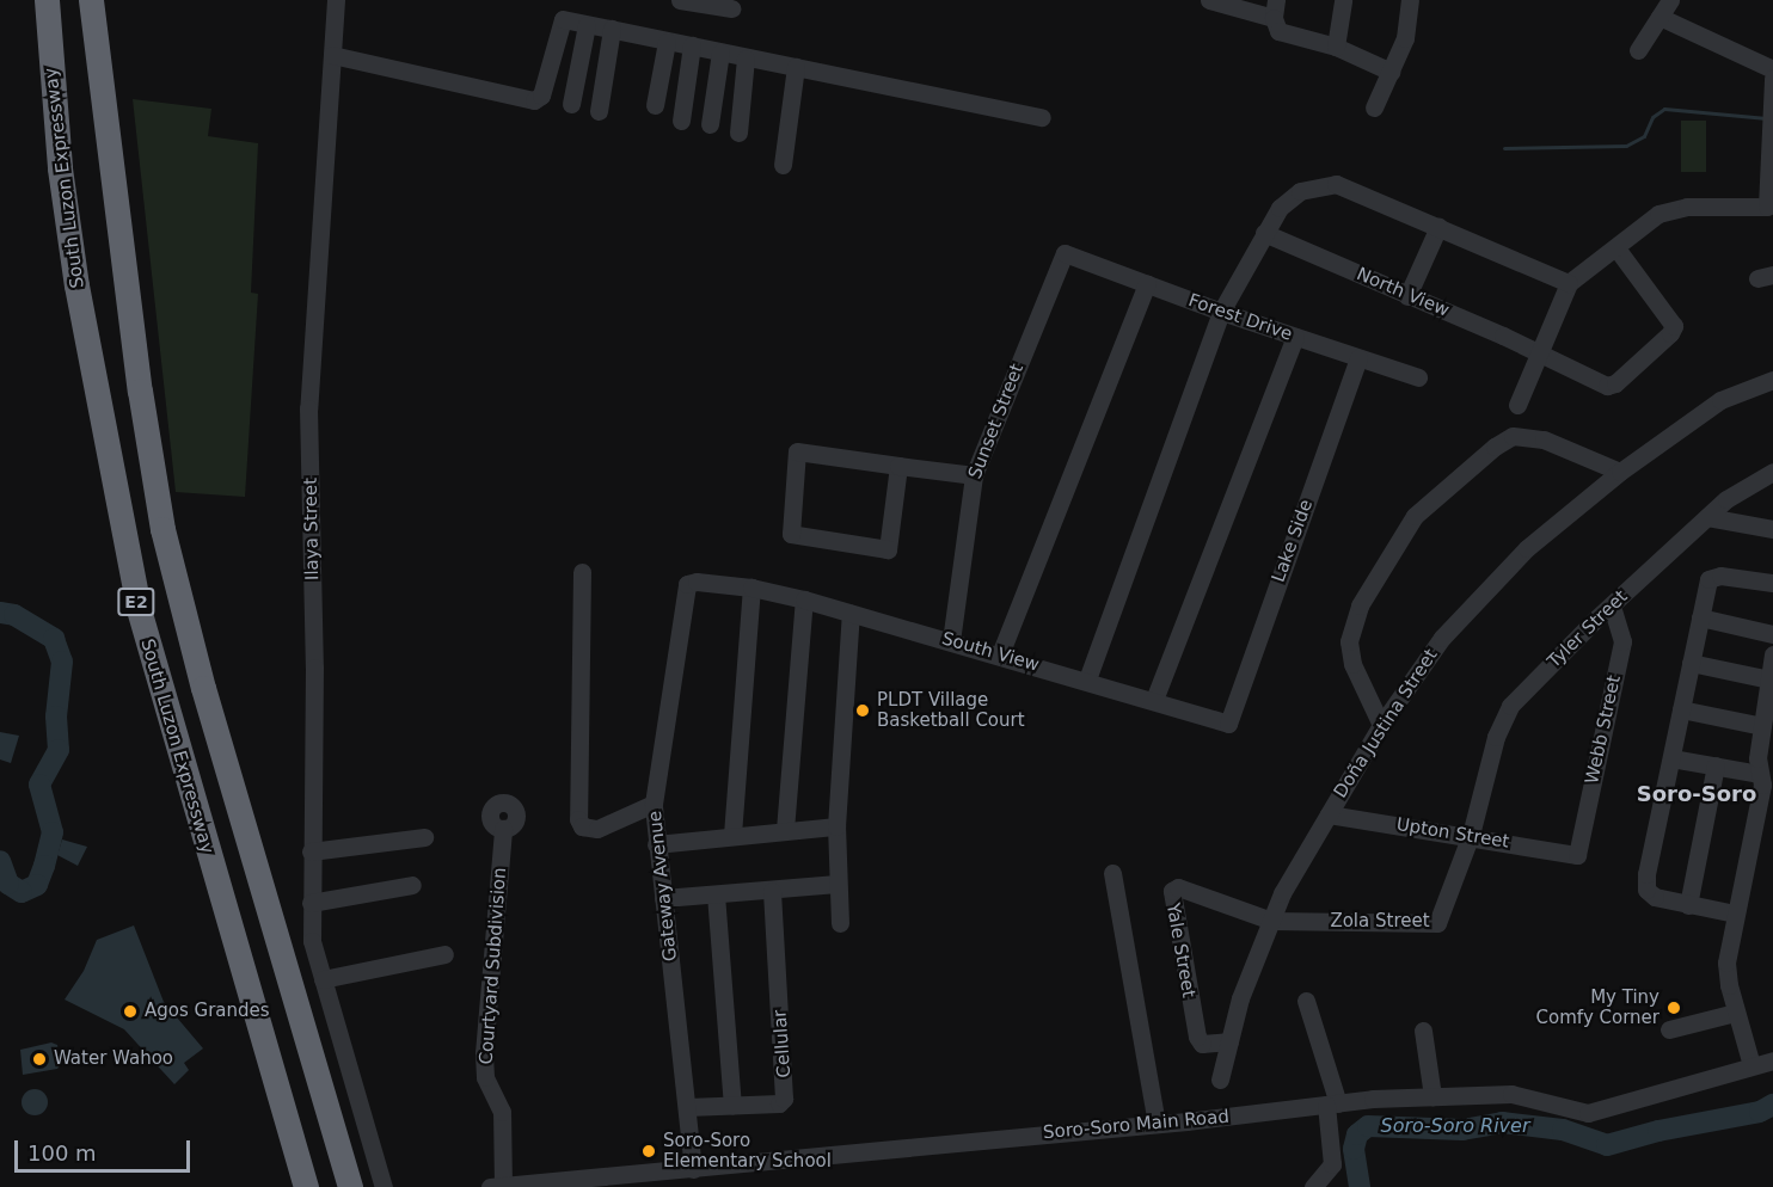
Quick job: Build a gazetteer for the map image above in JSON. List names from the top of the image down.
{
  "streets": {
    "highway": ["South Luzon Expressway", "E2"],
    "street": [
      "North View",
      "Forest Drive",
      "Sunset Street",
      "Ilaya Street",
      "Lake Side",
      "Tyler Street",
      "South View",
      "Doña Justina Street",
      "Webb Street",
      "Upton Street",
      "Gateway Avenue",
      "Zola Street",
      "Yale Street",
      "Courtyard Subdivision",
      "Cellular",
      "Soro-Soro Main Road"
    ]
  },
  "crossings": [
    ["Forest Drive", "Sunset Street"],
    ["Forest Drive", "Lake Side"],
    ["Sunset Street", "South View"],
    ["Lake Side", "South View"],
    ["Tyler Street", "Webb Street"],
    ["Tyler Street", "Upton Street"],
    ["Tyler Street", "Zola Street"],
    ["South View", "Gateway Avenue"],
    ["Doña Justina Street", "Upton Street"],
    ["Doña Justina Street", "Zola Street"],
    ["Doña Justina Street", "Yale Street"],
    ["Webb Street", "Upton Street"],
    ["Upton Street", "Zola Street"],
    ["Gateway Avenue", "Cellular"],
    ["Gateway Avenue", "Soro-Soro Main Road"],
    ["Zola Street", "Yale Street"],
    ["Courtyard Subdivision", "Soro-Soro Main Road"]
  ],
  "districts": ["Soro-Soro"],
  "water": ["Soro-Soro River"],
  "places": [
    "PLDT Village Basketball Court",
    "My Tiny Comfy Corner",
    "Agos Grandes",
    "Water Wahoo",
    "Soro-Soro Elementary School"
  ],
  "scale_bar": "100 m"
}
